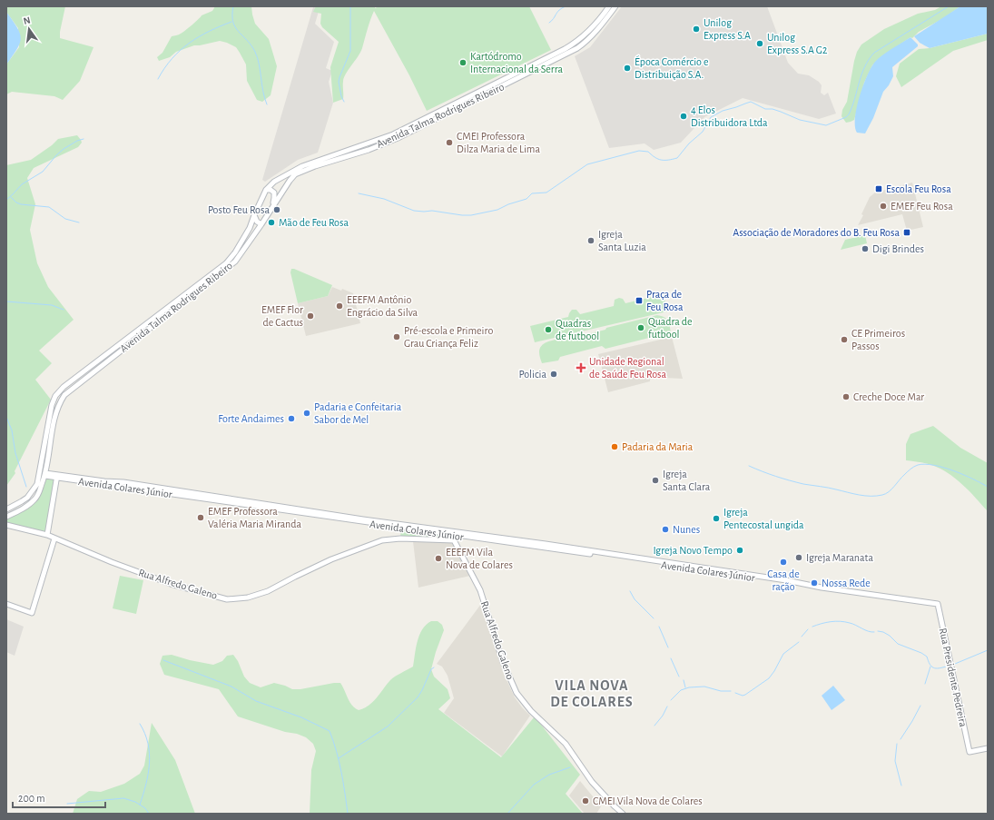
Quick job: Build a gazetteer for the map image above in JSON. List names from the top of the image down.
{
  "streets": {
    "street": [
      "Avenida Talma Rodrigues Ribeiro",
      "Avenida Colares Júnior",
      "Rua Alfredo Galeno",
      "Rua Presidente Pedreira"
    ]
  },
  "crossings": [
    ["Avenida Talma Rodrigues Ribeiro", "Avenida Colares Júnior"],
    ["Avenida Colares Júnior", "Rua Alfredo Galeno"],
    ["Avenida Colares Júnior", "Rua Presidente Pedreira"]
  ],
  "districts": ["VILA NOVA DE COLARES"],
  "places": {
    "other": [
      "Unilog Express S.A",
      "Unilog Express S.A G2",
      "Kartódromo Internacional da Serra",
      "Época Comércio e Distribuição S.A.",
      "4 Elos Distribuidora Ltda",
      "CMEI Professora Dilza Maria de Lima",
      "EMEF Feu Rosa",
      "Posto Feu Rosa",
      "Mão de Feu Rosa",
      "Igreja Santa Luzia",
      "Digi Brindes",
      "EEEFM Antônio Engrácio da Silva",
      "EMEF Flor de Cactus",
      "Quadra de futbool",
      "Quadras de futbool",
      "Pré-escola e Primeiro Grau Criança Feliz",
      "CE Primeiros Passos",
      "Policia",
      "Creche Doce Mar",
      "Padaria e Confeitaria Sabor de Mel",
      "Forte Andaimes",
      "Padaria da Maria",
      "Igreja Santa Clara",
      "EMEF Professora Valéria Maria Miranda",
      "Igreja Pentecostal ungida",
      "Nunes",
      "Igreja Novo Tempo",
      "Igreja Maranata",
      "EEEFM Vila Nova de Colares",
      "Casa de ração",
      "Nossa Rede",
      "CMEI Vila Nova de Colares"
    ],
    "transit": ["Escola Feu Rosa", "Associação de Moradores do B. Feu Rosa", "Praça de Feu Rosa"],
    "health": ["Unidade Regional de Saúde Feu Rosa"]
  },
  "scale_bar": "200 m",
  "north": "top"
}
